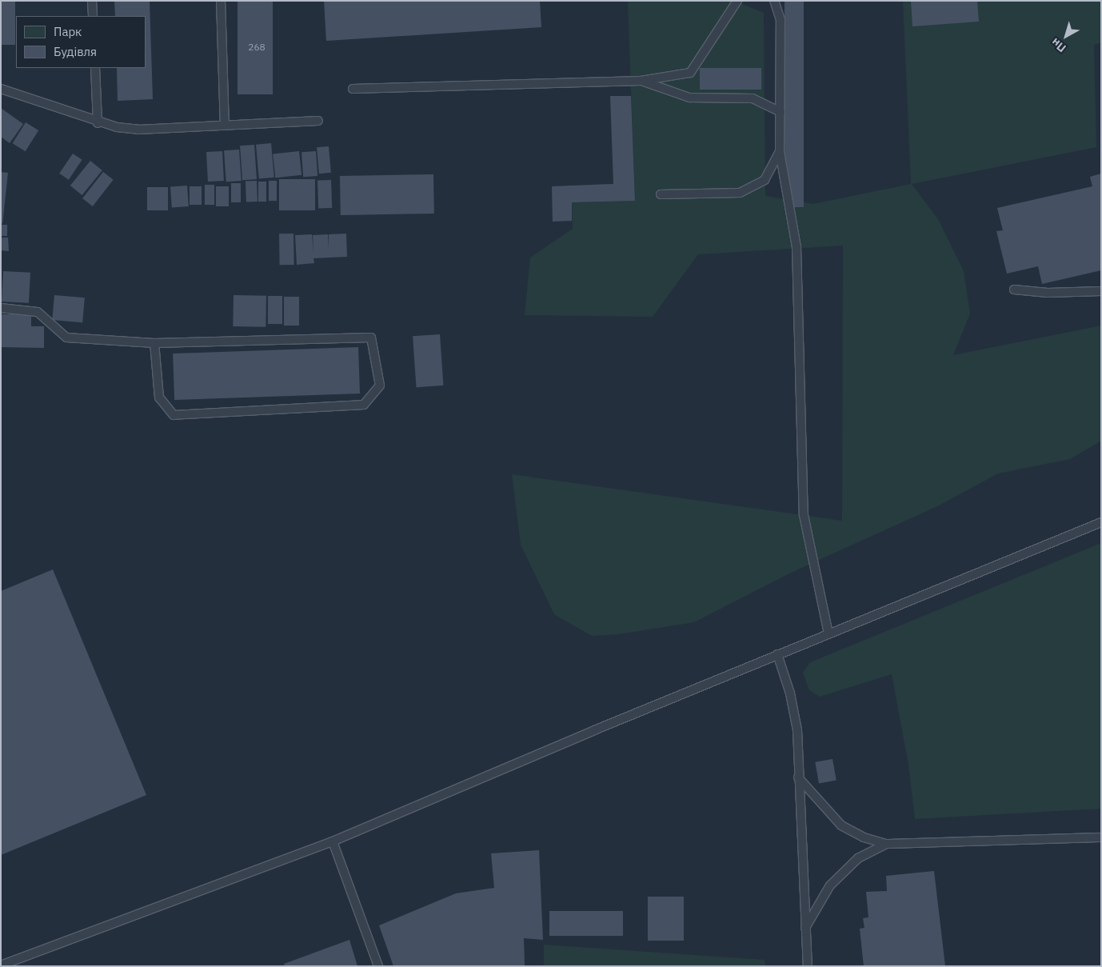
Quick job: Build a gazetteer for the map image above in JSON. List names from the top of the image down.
{
  "house_numbers": ["268"],
  "legend": ["Парк", "Будівля"],
  "north": "bottom left"
}
